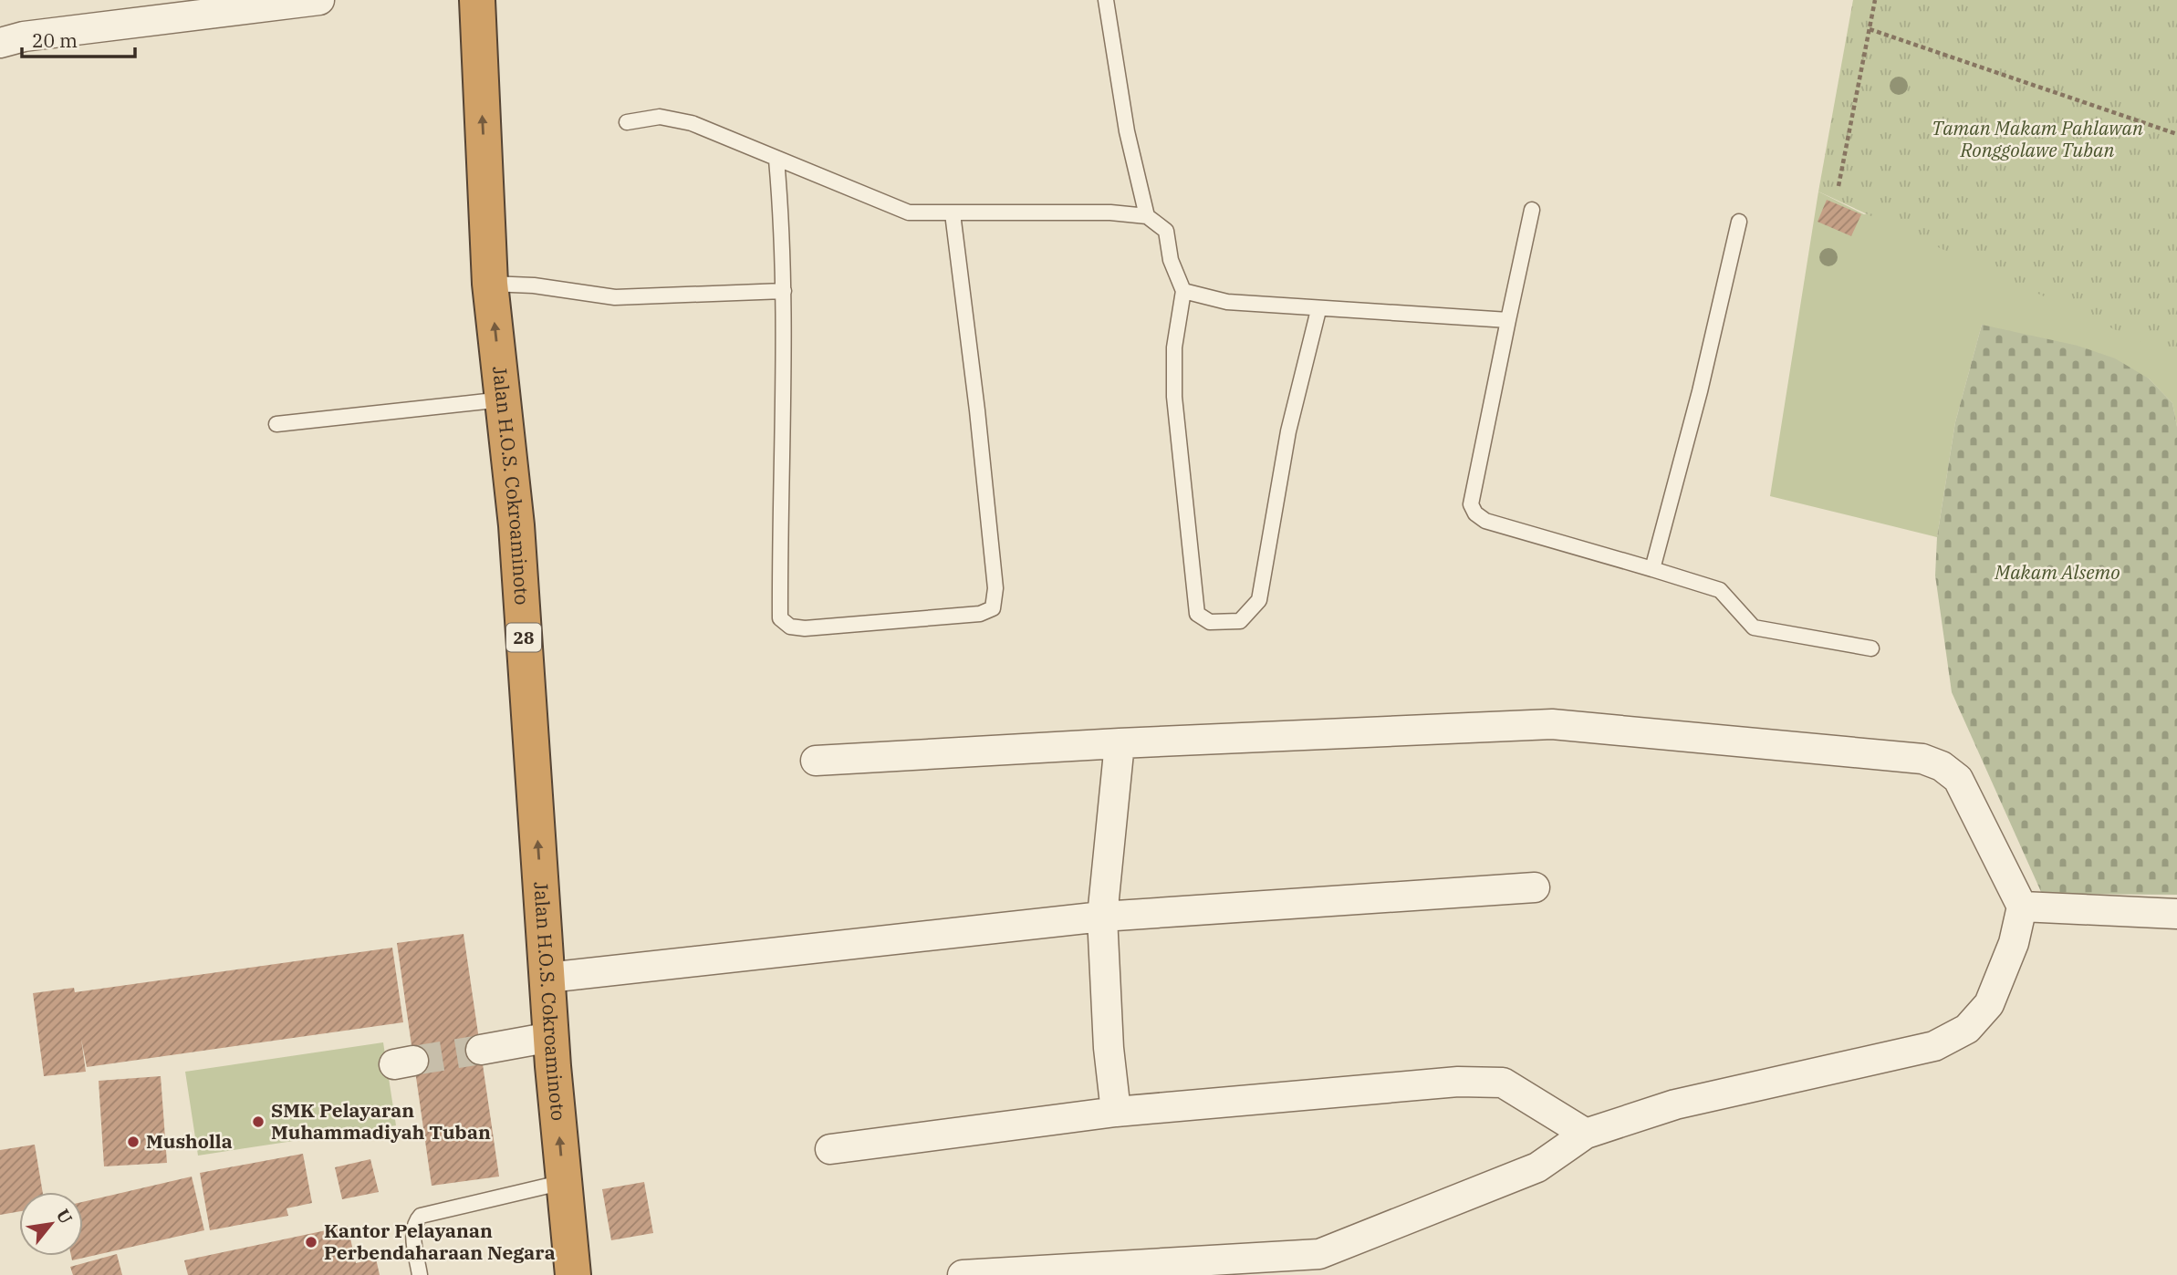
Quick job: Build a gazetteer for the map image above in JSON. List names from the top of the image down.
{
  "streets": {
    "highway": ["Jalan H.O.S. Cokroaminoto", "28"]
  },
  "one_way": ["Jalan H.O.S. Cokroaminoto"],
  "parks": ["Taman Makam Pahlawan Ronggolawe Tuban", "Makam Alsemo"],
  "places": ["SMK Pelayaran Muhammadiyah Tuban", "Musholla", "Kantor Pelayanan Perbendaharaan Negara"],
  "scale_bar": "20 m",
  "north": "top right"
}
